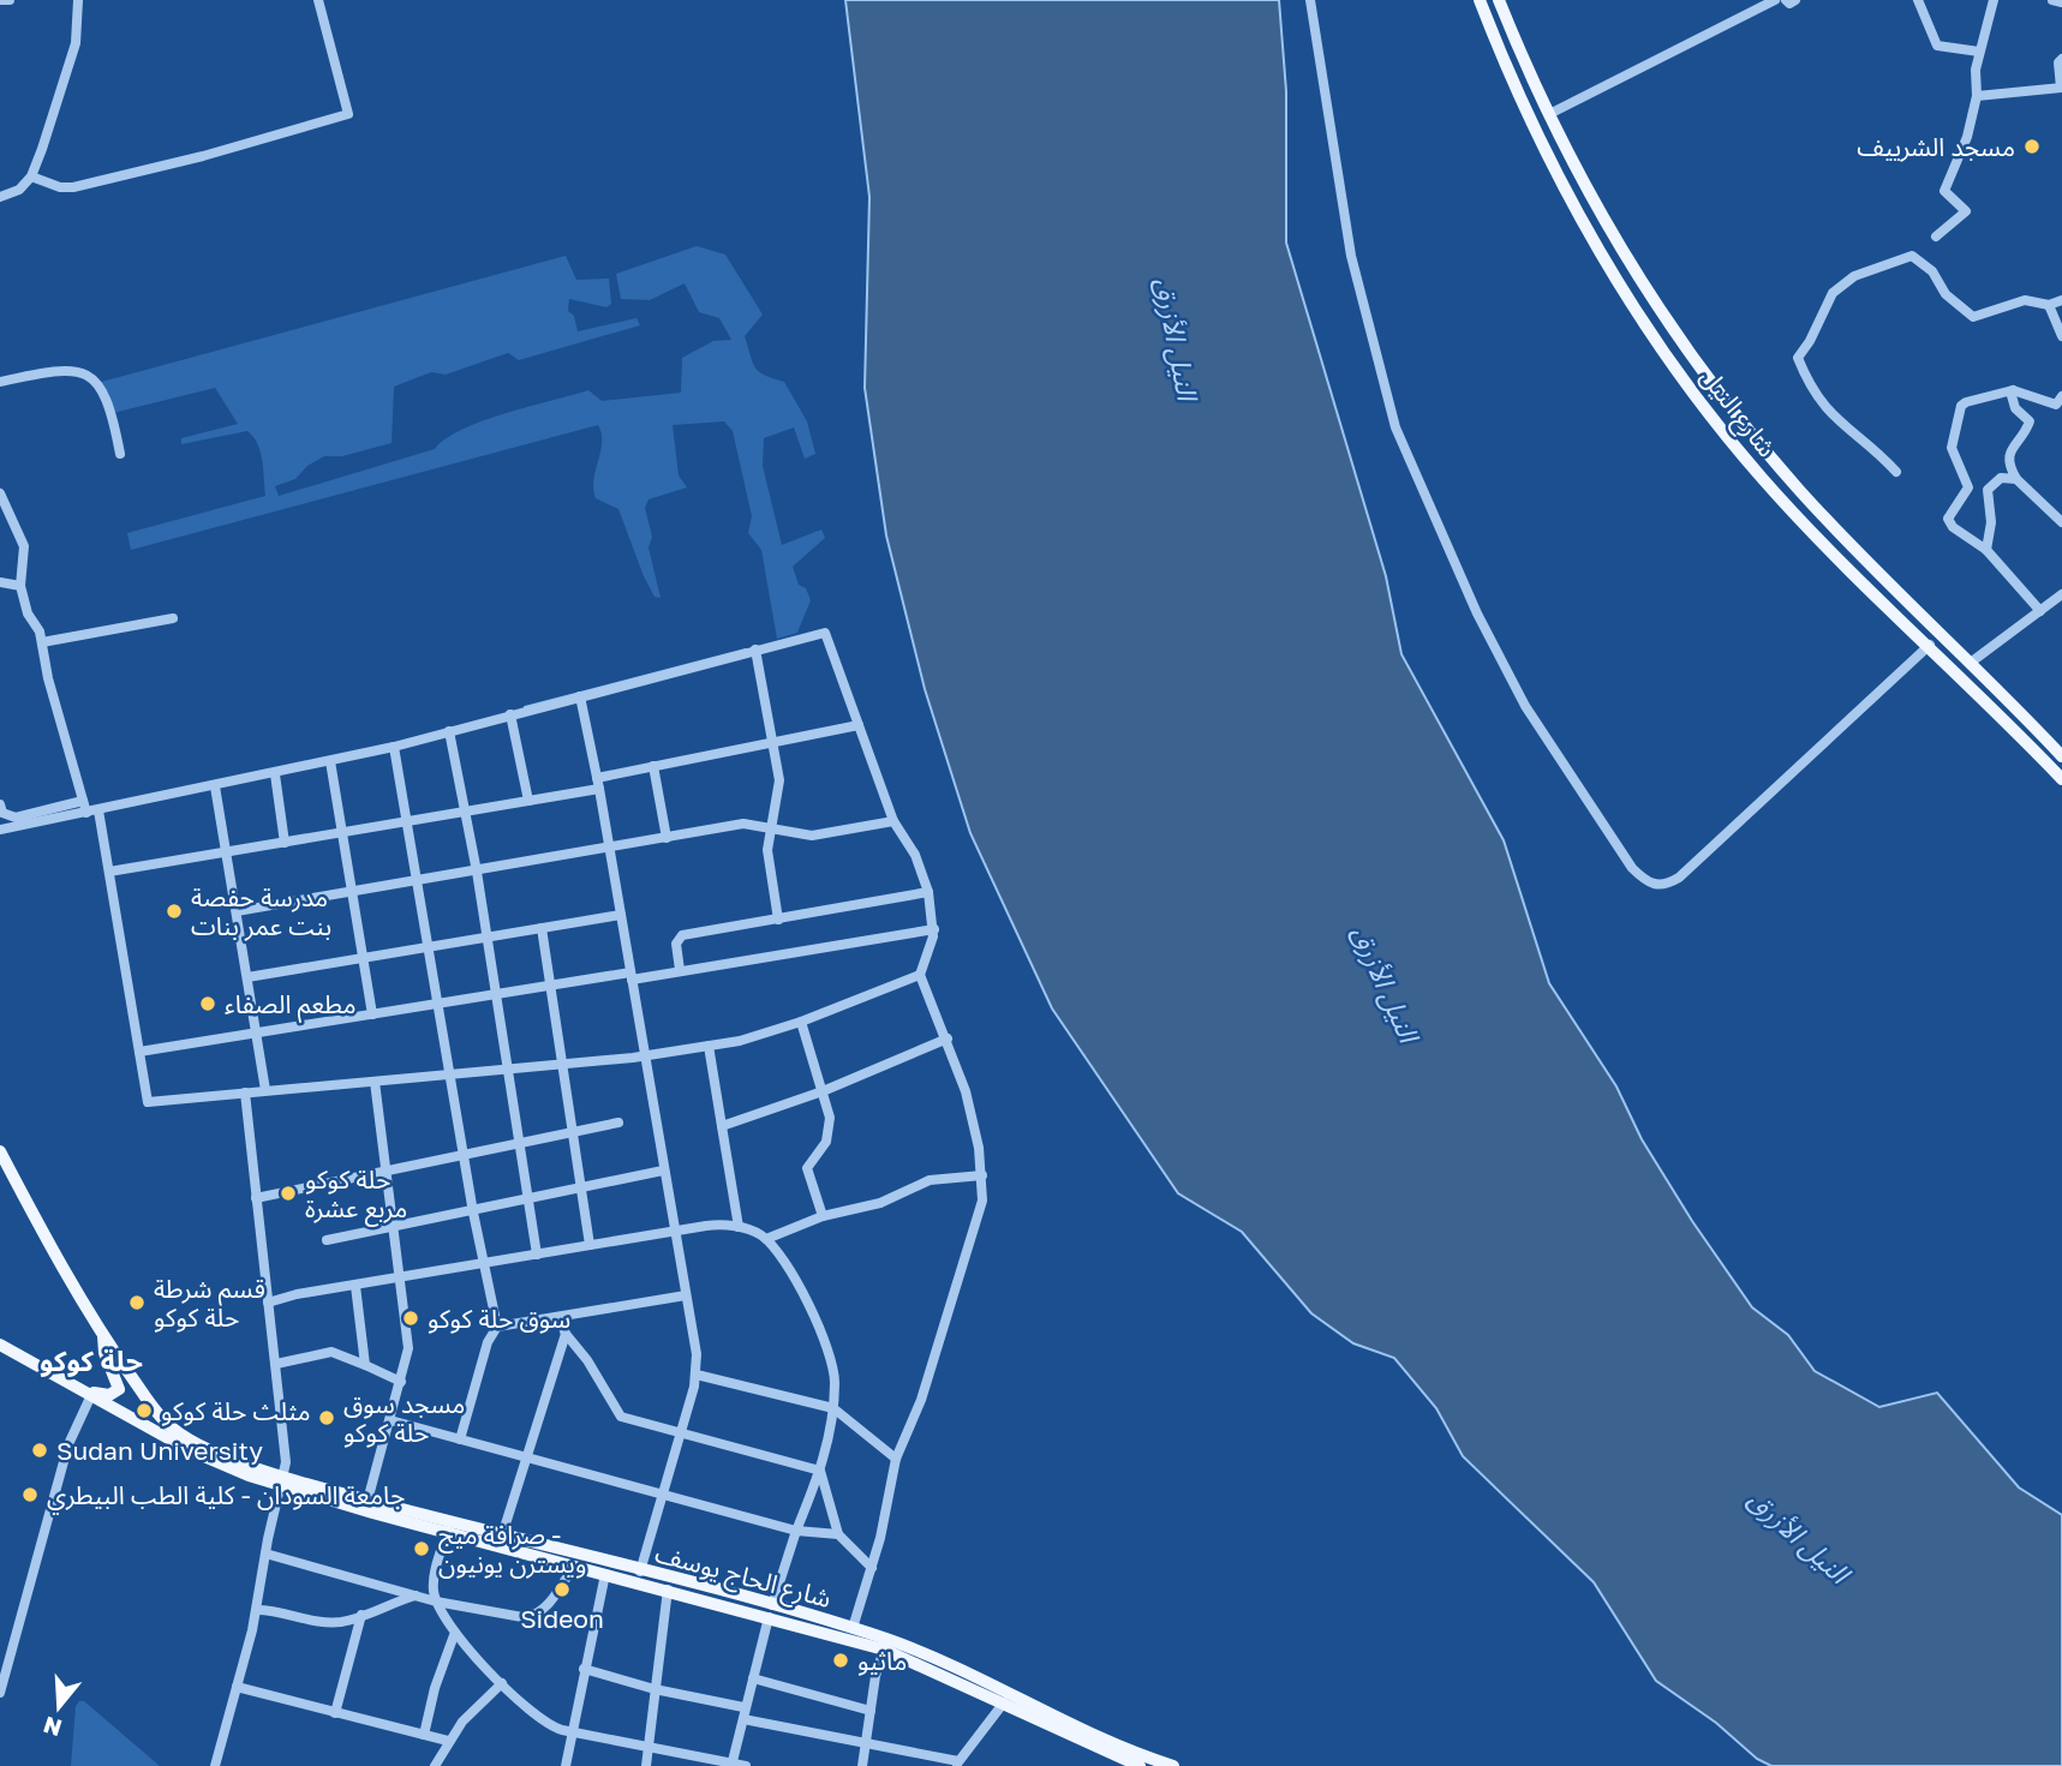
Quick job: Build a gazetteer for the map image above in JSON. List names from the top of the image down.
{
  "streets": {
    "main road": ["شارع النيل", "شارع الحاج يوسف"]
  },
  "districts": ["حلة كوكو"],
  "water": ["النيل الأزرق"],
  "places": [
    "مسجد الشرييف",
    "مدرسة حفصة بنت عمر بنات",
    "مطعم الصفاء",
    "حلة كوكو مربع عشرة",
    "قسم شرطة حلة كوكو",
    "سوق حلة كوكو",
    "مثلث حلة كوكو",
    "مسجد سوق حلة كوكو",
    "Sudan University",
    "جامعة السودان - كلية الطب البيطري",
    "صرافة ميج - ويسترن يونيون",
    "Sideon",
    "ماثيو"
  ],
  "north": "bottom"
}
